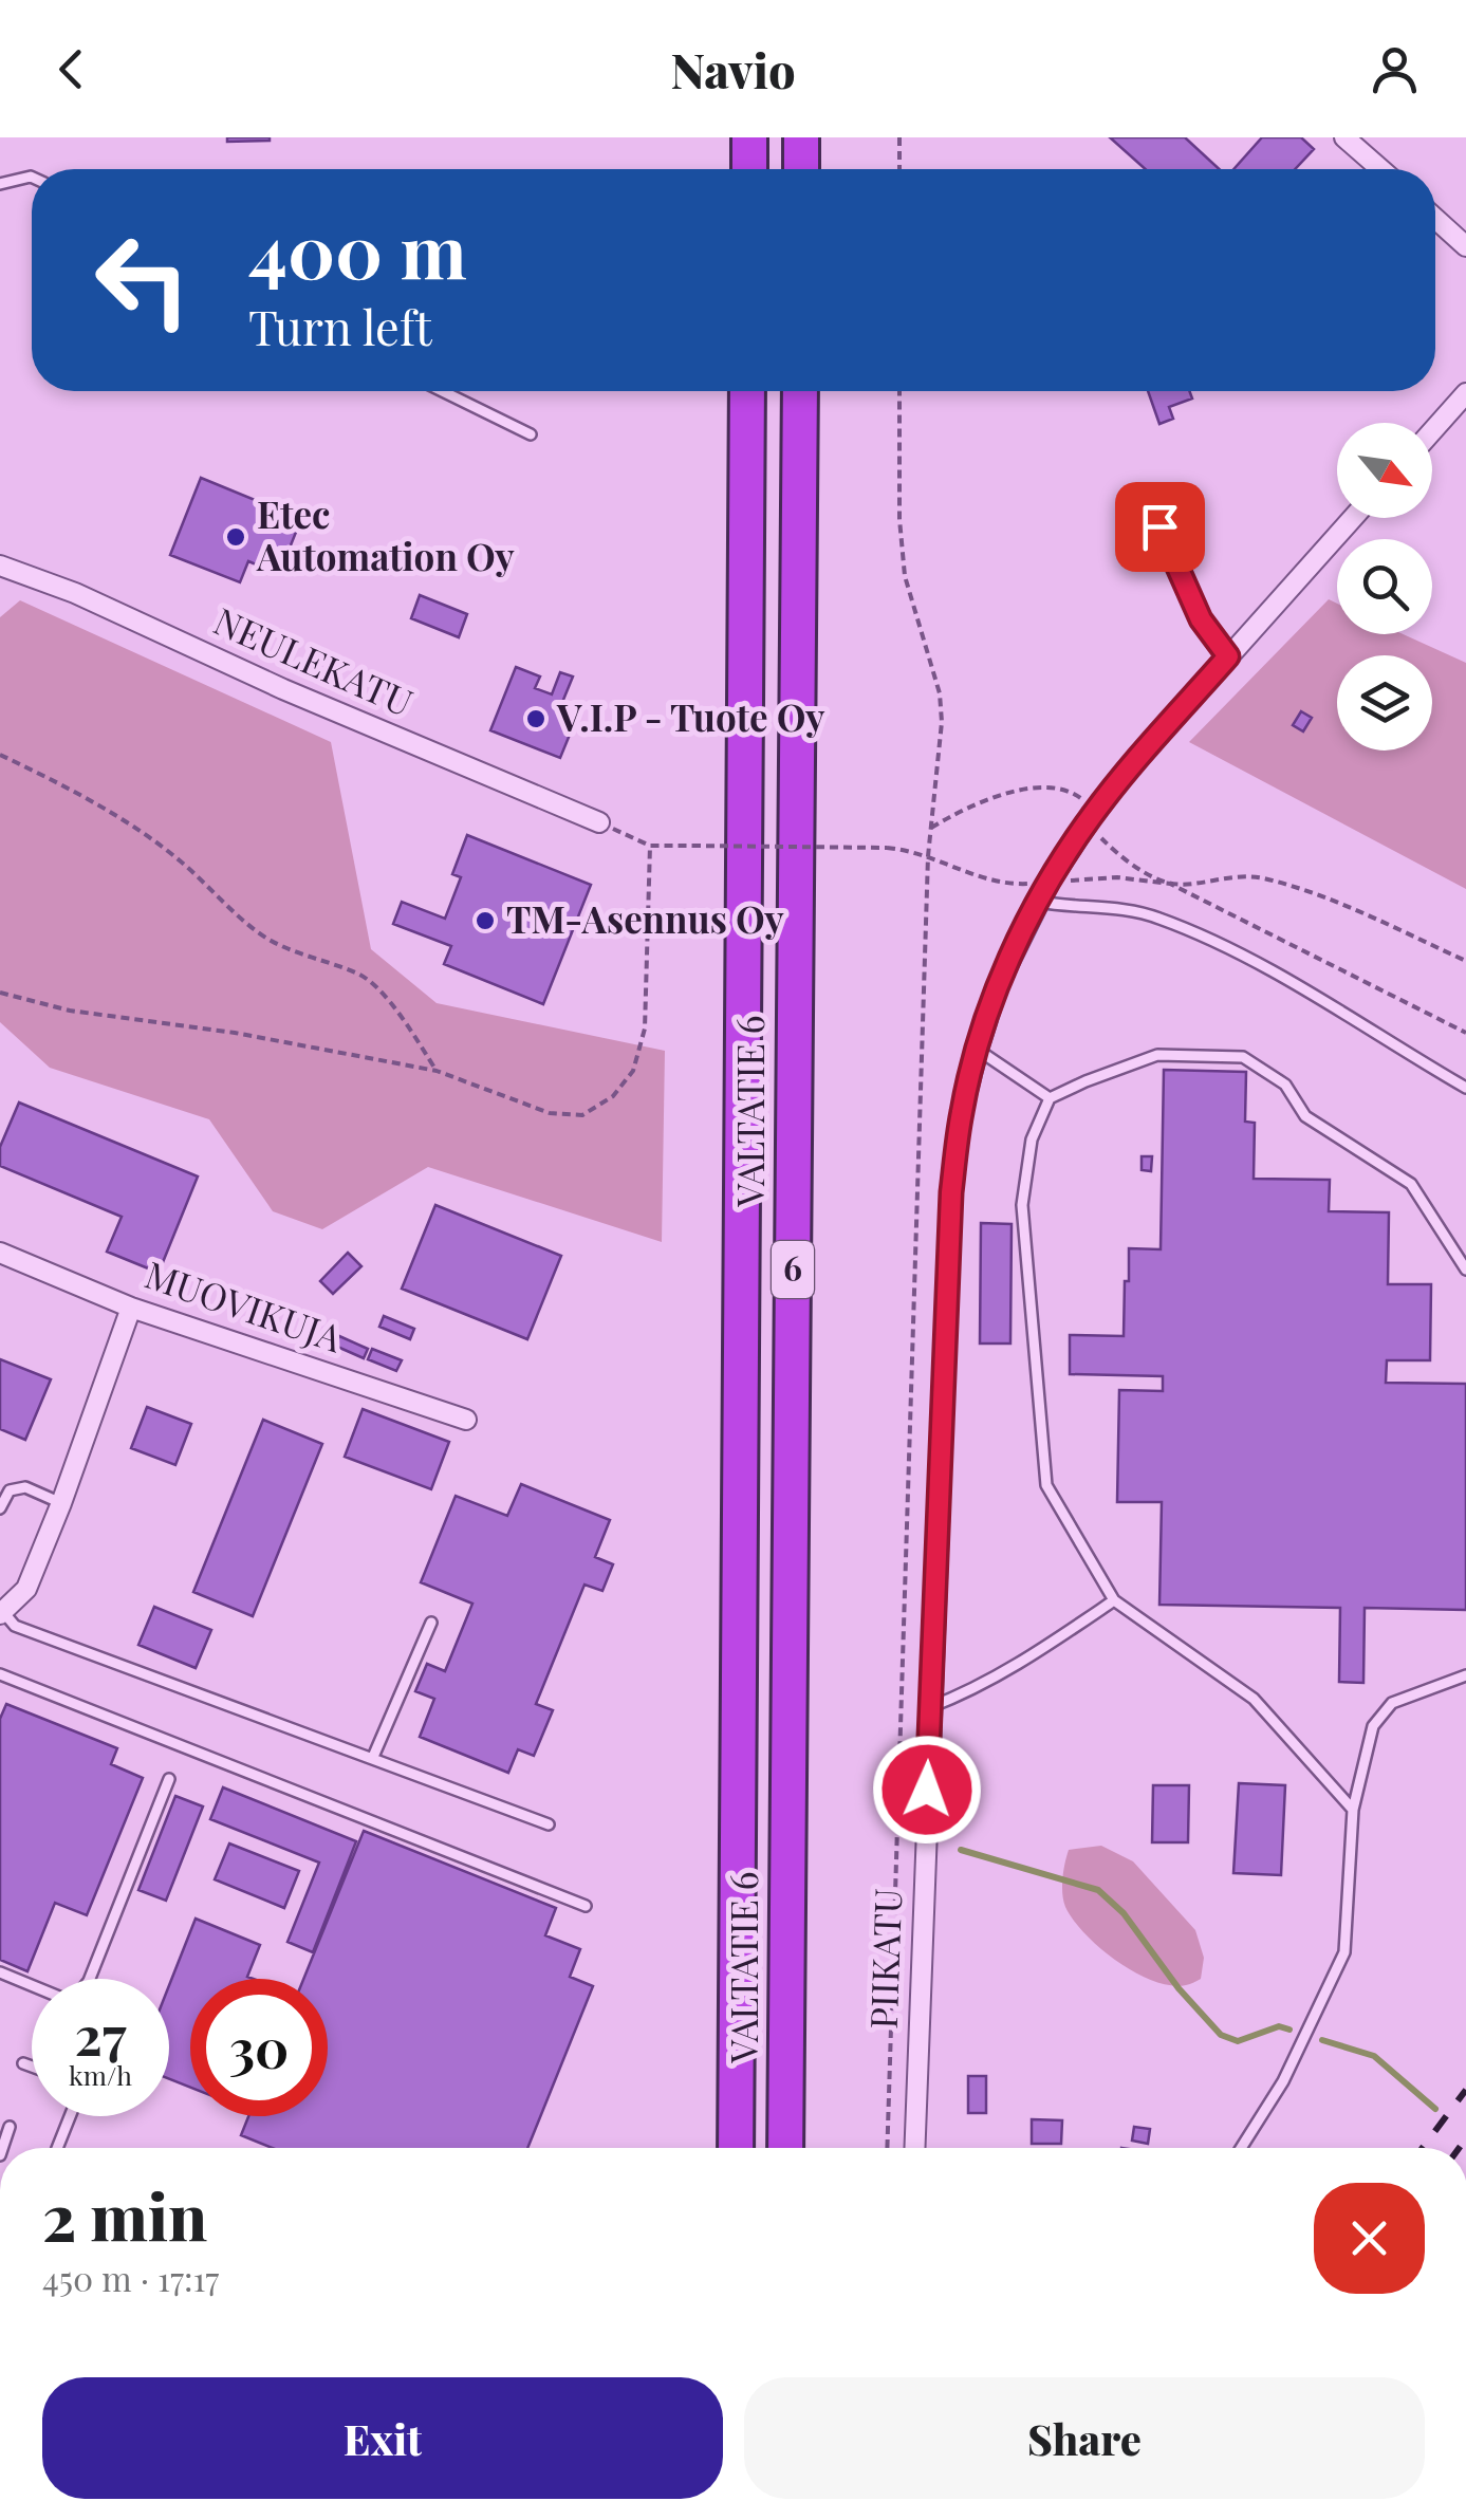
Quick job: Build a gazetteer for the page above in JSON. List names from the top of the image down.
{
  "streets": {
    "highway": ["VALTATIE 6", "6"],
    "street": ["NEULEKATU", "MUOVIKUJA", "PIIKATU"]
  },
  "places": ["Etec Automation Oy", "V.I.P - Tuote Oy", "TM-Asennus Oy"],
  "north": "bottom right",
  "page": {
    "header": "Navio",
    "turn": ["400 m", "Turn left"],
    "speed": "27 km/h",
    "limit": "30",
    "heading": ["2 min", "450 m · 17:17"],
    "buttons": ["Exit", "Share"]
  }
}
